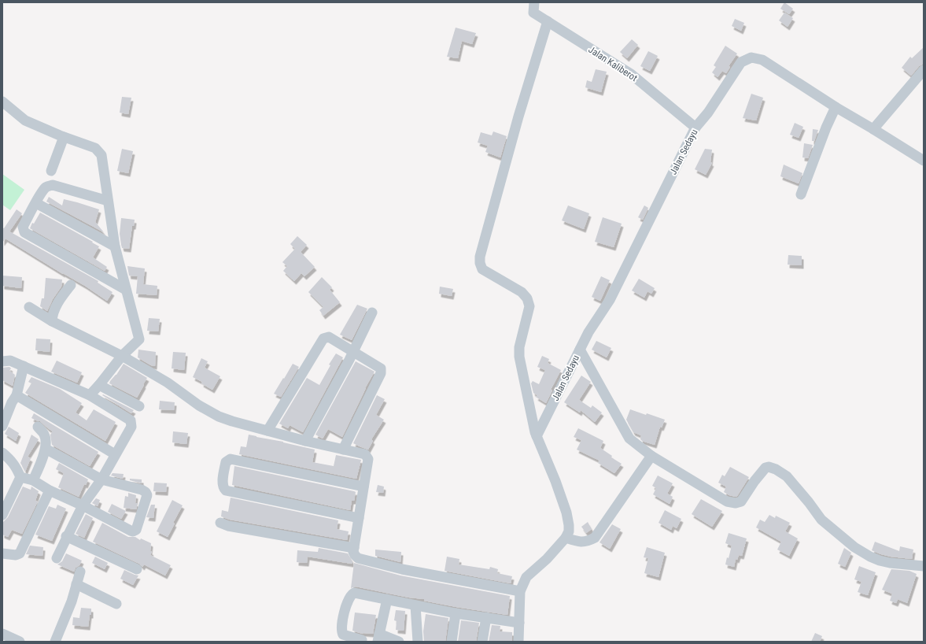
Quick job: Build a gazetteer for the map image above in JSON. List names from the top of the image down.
{
  "streets": {
    "street": ["Jalan Kaliberot", "Jalan Sedayu"]
  },
  "crossings": [
    ["Jalan Kaliberot", "Jalan Sedayu"]
  ]
}
